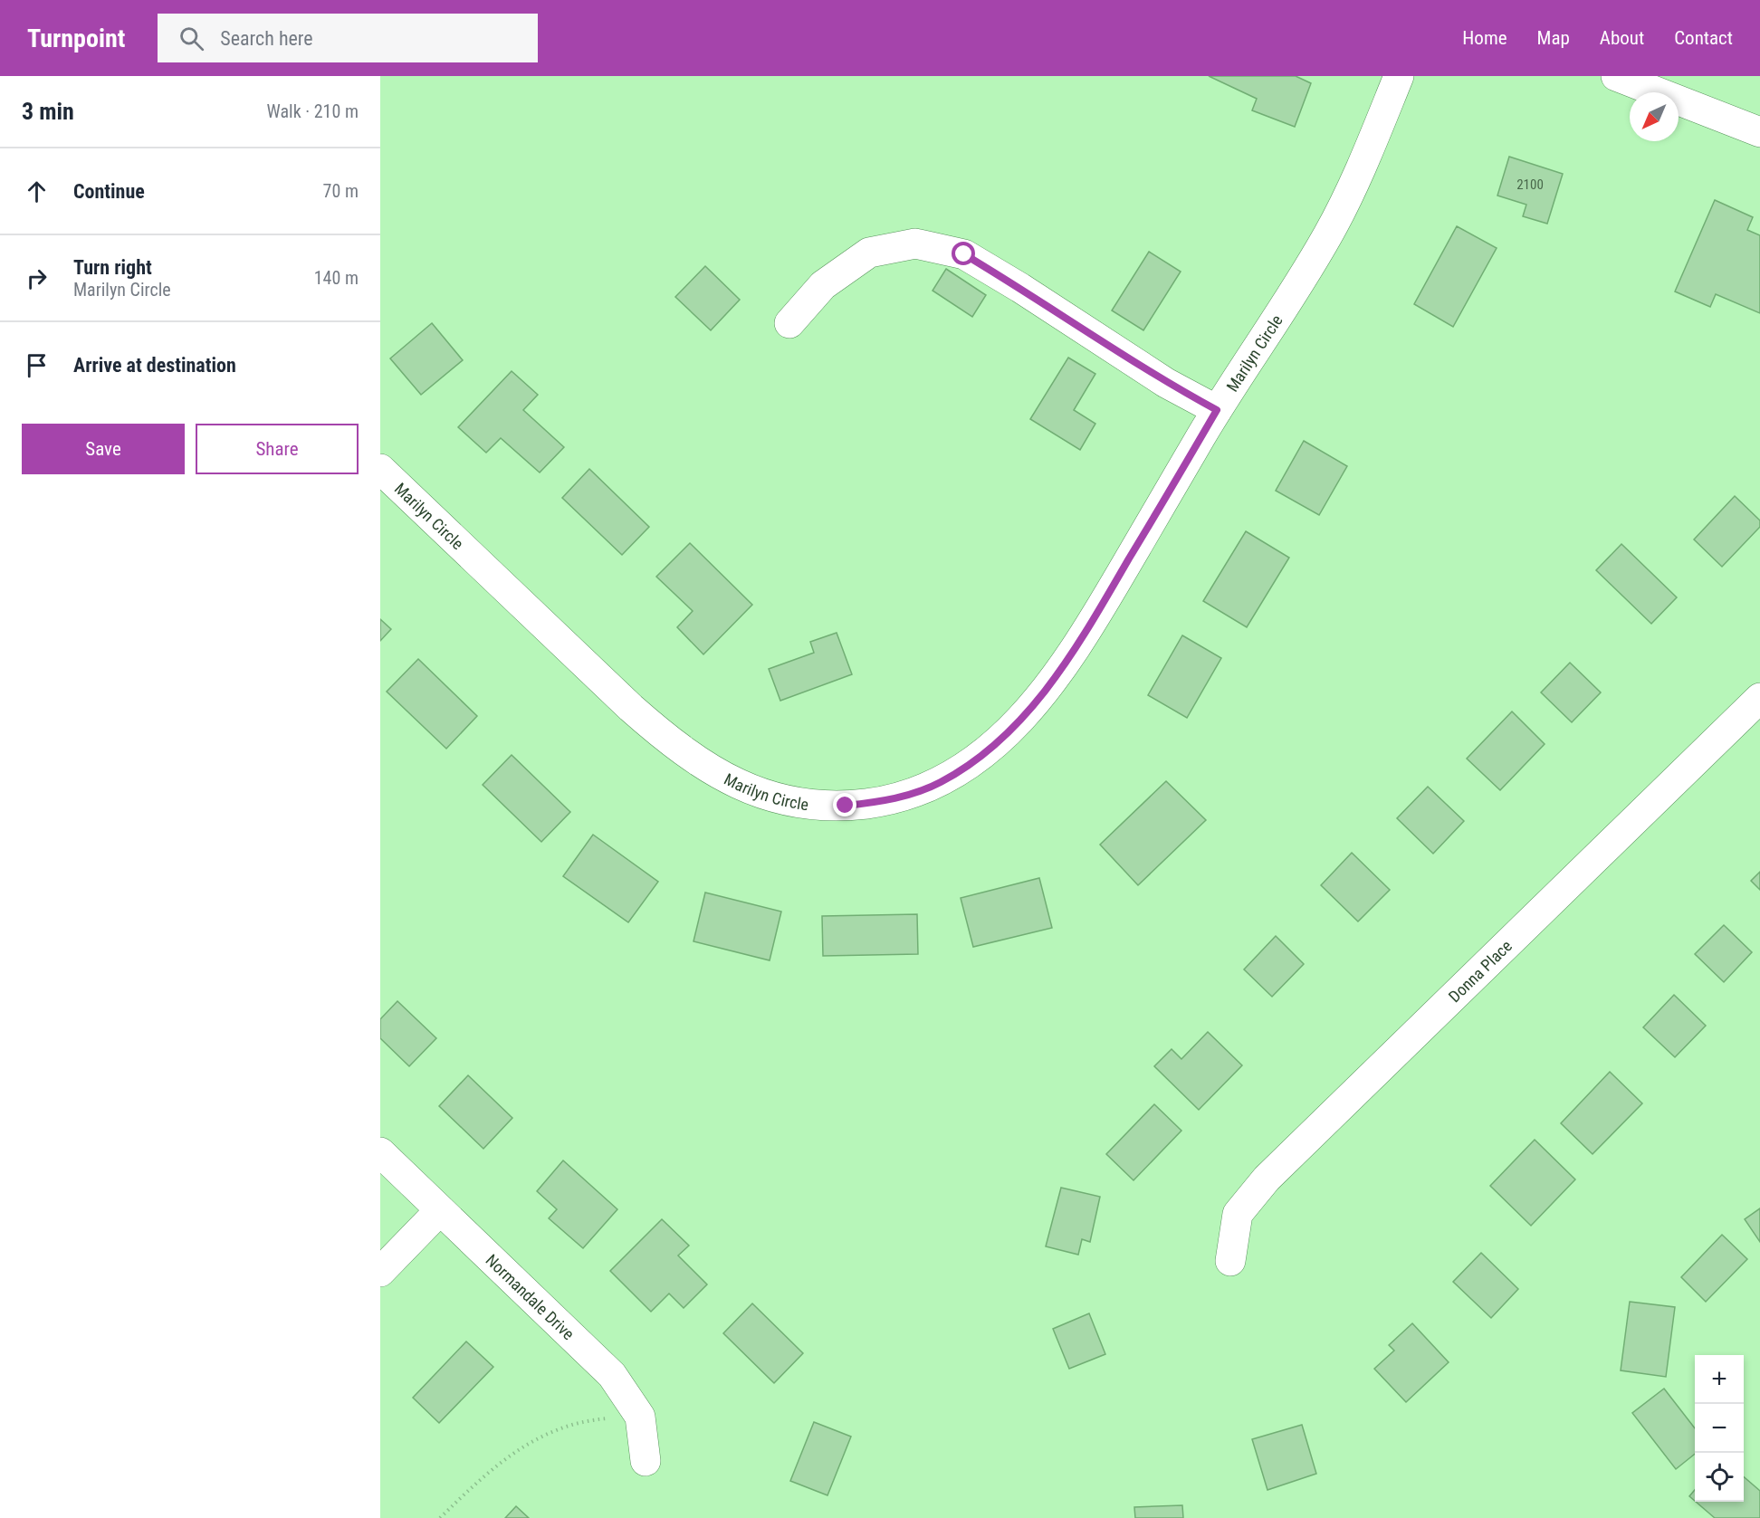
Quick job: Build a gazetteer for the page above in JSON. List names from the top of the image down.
{
  "streets": {
    "street": ["Marilyn Circle", "Donna Place", "Normandale Drive"]
  },
  "house_numbers": ["2100"],
  "north": "bottom left",
  "page": {
    "header": "Turnpoint",
    "search": "Search here",
    "nav": [
      "Home",
      "Map",
      "About",
      "Contact"
    ],
    "heading": ["3 min", "Walk · 210 m"],
    "list": [
      ["Continue", "70 m"],
      ["Turn right", "Marilyn Circle", "140 m"],
      "Arrive at destination"
    ],
    "buttons": ["Save", "Share"],
    "map_buttons": ["+", "−"]
  }
}
